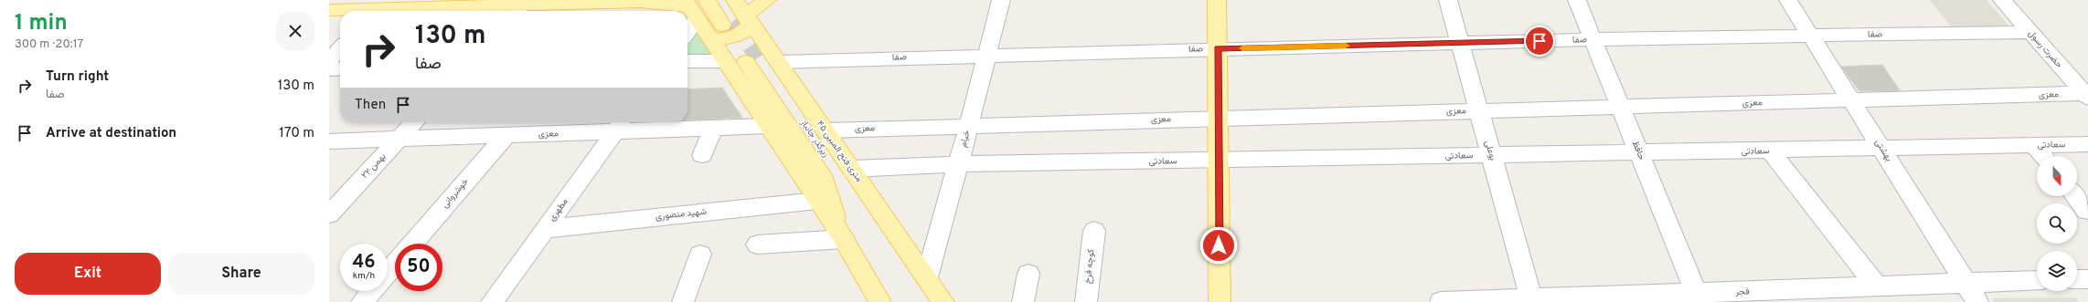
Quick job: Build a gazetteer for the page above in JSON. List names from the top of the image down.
{
  "streets": {
    "main road": ["زیرگذر جانباز", "۴۵ متری فتح المبین"],
    "street": [
      "صفا",
      "حضرت رسول",
      "معزی",
      "خیام",
      "سعادتی",
      "بوعلی",
      "حافظ",
      "بهشتی",
      "۲۲ بهمن",
      "خوشروانی",
      "مطهری",
      "شهید منصوری",
      "کوچه فرخ",
      "فجر"
    ]
  },
  "crossings": [
    ["صفا", "حضرت رسول"],
    ["صفا", "زیرگذر جانباز"],
    ["صفا", "خیام"],
    ["صفا", "بوعلی"],
    ["صفا", "حافظ"],
    ["صفا", "بهشتی"],
    ["صفا", "۴۵ متری فتح المبین"],
    ["حضرت رسول", "معزی"],
    ["معزی", "خیام"],
    ["معزی", "بوعلی"],
    ["معزی", "حافظ"],
    ["معزی", "بهشتی"],
    ["معزی", "۴۵ متری فتح المبین"],
    ["معزی", "۲۲ بهمن"],
    ["معزی", "خوشروانی"],
    ["معزی", "مطهری"],
    ["زیرگذر جانباز", "۴۵ متری فتح المبین"],
    ["خیام", "سعادتی"],
    ["خیام", "۴۵ متری فتح المبین"],
    ["سعادتی", "بوعلی"],
    ["سعادتی", "حافظ"],
    ["سعادتی", "بهشتی"],
    ["سعادتی", "۴۵ متری فتح المبین"],
    ["بوعلی", "فجر"],
    ["حافظ", "فجر"],
    ["بهشتی", "فجر"],
    ["۴۵ متری فتح المبین", "شهید منصوری"],
    ["مطهری", "شهید منصوری"]
  ],
  "north": "bottom",
  "page": {
    "heading": ["1 min", "300 m · 20:17"],
    "turn": ["130 m", "صفا"],
    "list": [
      {
        "name": "Turn right",
        "note": "صفا",
        "value": "130 m"
      },
      {
        "name": "Arrive at destination",
        "value": "170 m"
      }
    ],
    "then": "Then",
    "speed": "46 km/h",
    "limit": "50",
    "buttons": ["Exit", "Share"]
  }
}
